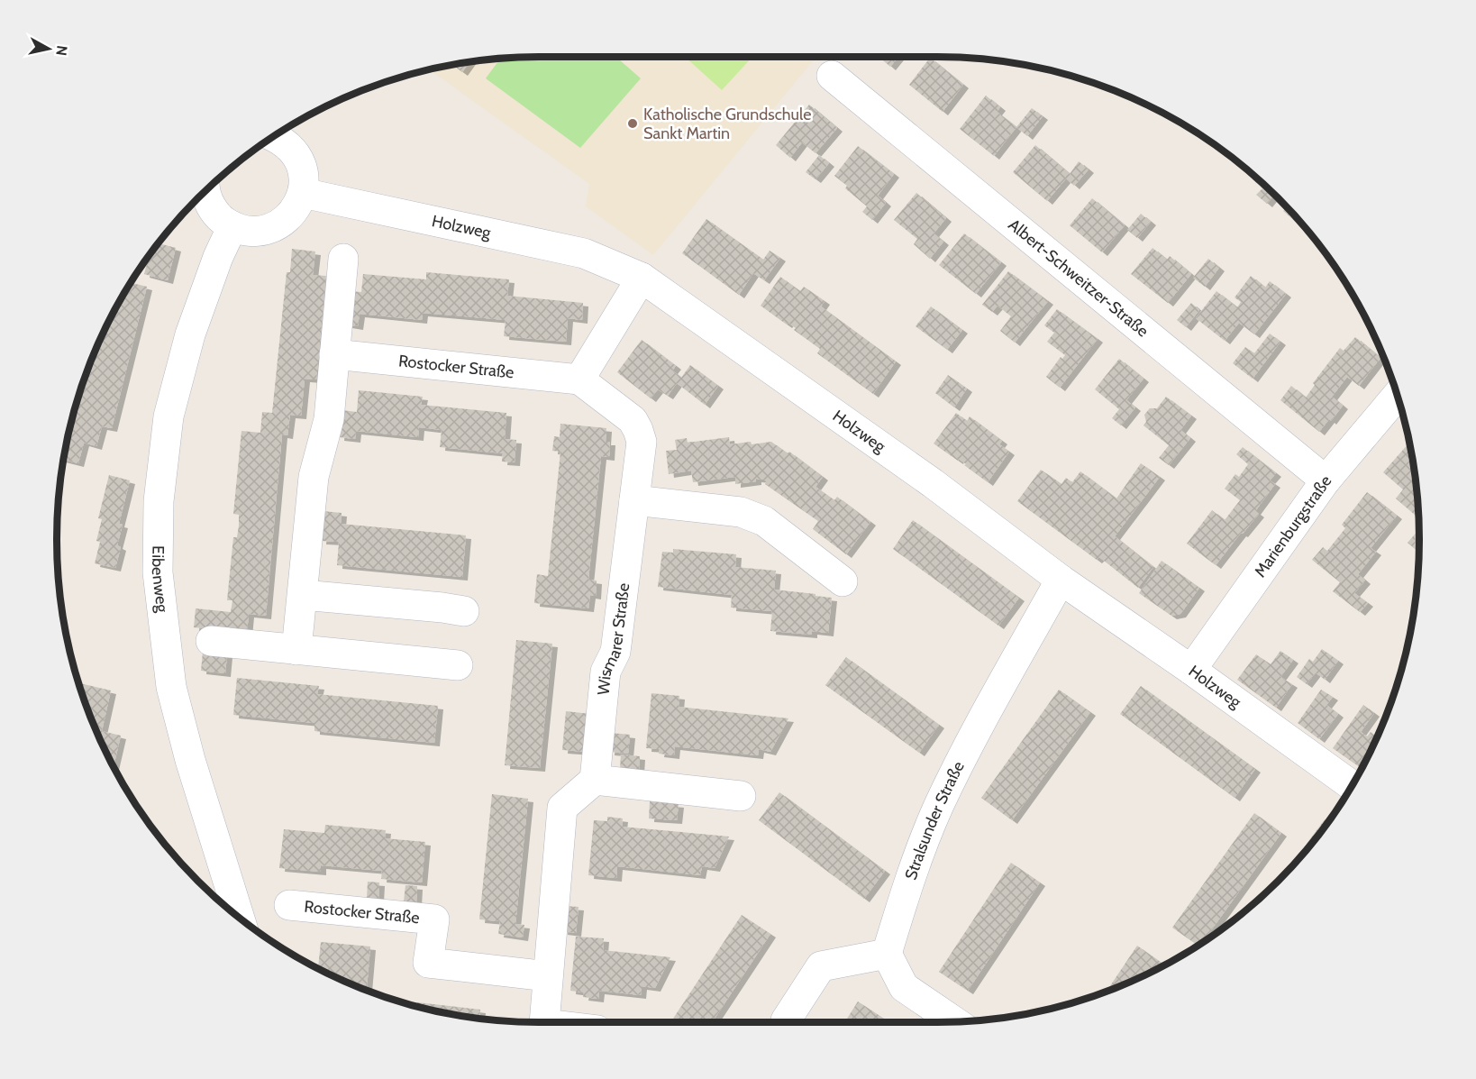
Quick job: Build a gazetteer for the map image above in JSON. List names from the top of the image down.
{
  "streets": {
    "street": [
      "Holzweg",
      "Albert-Schweitzer-Straße",
      "Rostocker Straße",
      "Marienburgstraße",
      "Eibenweg",
      "Wismarer Straße",
      "Stralsunder Straße"
    ]
  },
  "crossings": [
    ["Holzweg", "Marienburgstraße"],
    ["Holzweg", "Stralsunder Straße"],
    ["Albert-Schweitzer-Straße", "Marienburgstraße"],
    ["Rostocker Straße", "Wismarer Straße"]
  ],
  "places": ["Katholische Grundschule Sankt Martin"],
  "north": "right"
}
